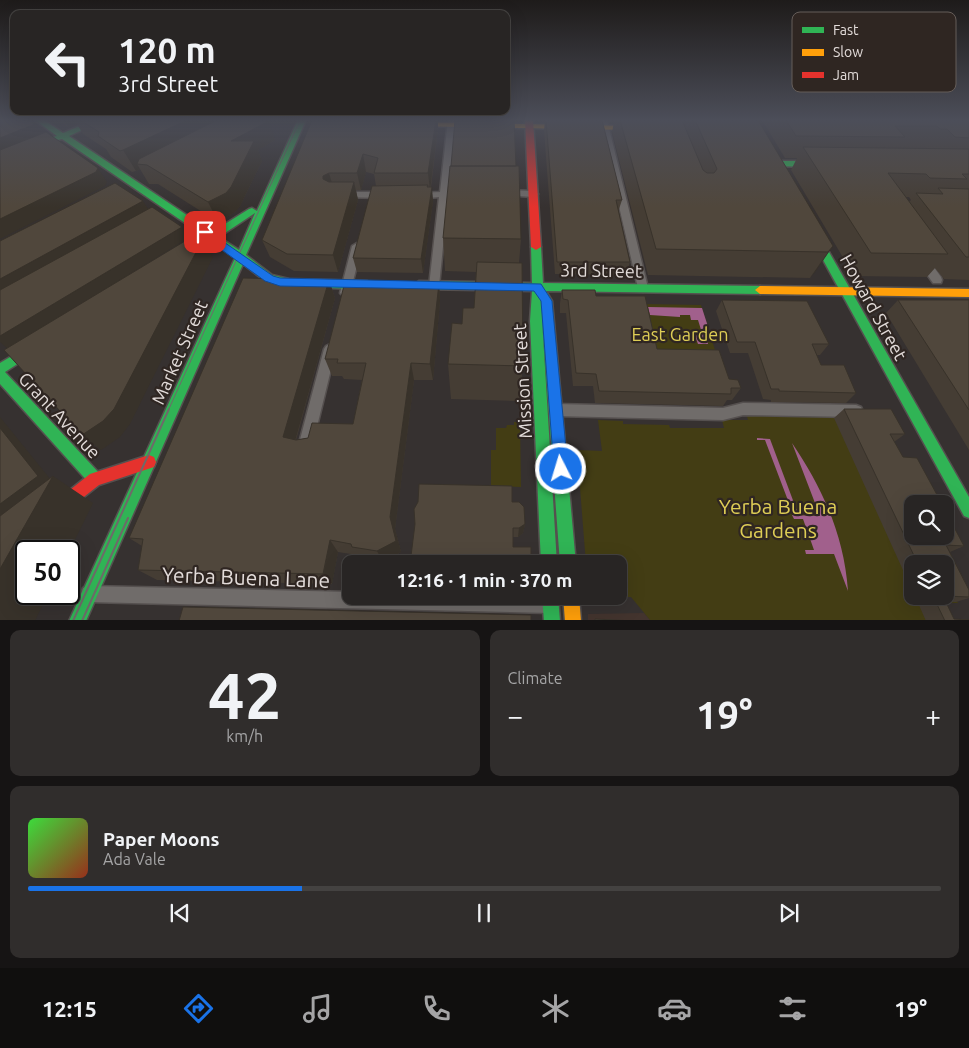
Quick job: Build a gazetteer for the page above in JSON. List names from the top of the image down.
{
  "streets": {
    "main road": [
      "3rd Street",
      "Howard Street",
      "Market Street",
      "Mission Street",
      "Grant Avenue"
    ],
    "street": ["Yerba Buena Lane"]
  },
  "crossings": [
    ["3rd Street", "Howard Street"],
    ["3rd Street", "Mission Street"],
    ["Market Street", "Yerba Buena Lane"]
  ],
  "parks": ["East Garden", "Yerba Buena Gardens"],
  "legend": ["Fast", "Slow", "Jam"],
  "page": {
    "turn": ["120 m", "3rd Street"],
    "limit": "50",
    "trip": "12:16 · 1 min · 370 m",
    "tile": [
      ["42", "km/h"],
      "Climate"
    ],
    "heat": ["−", "19°", "+"],
    "song": ["Paper Moons", "Ada Vale"],
    "tabs": ["12:15", "19°"]
  }
}
